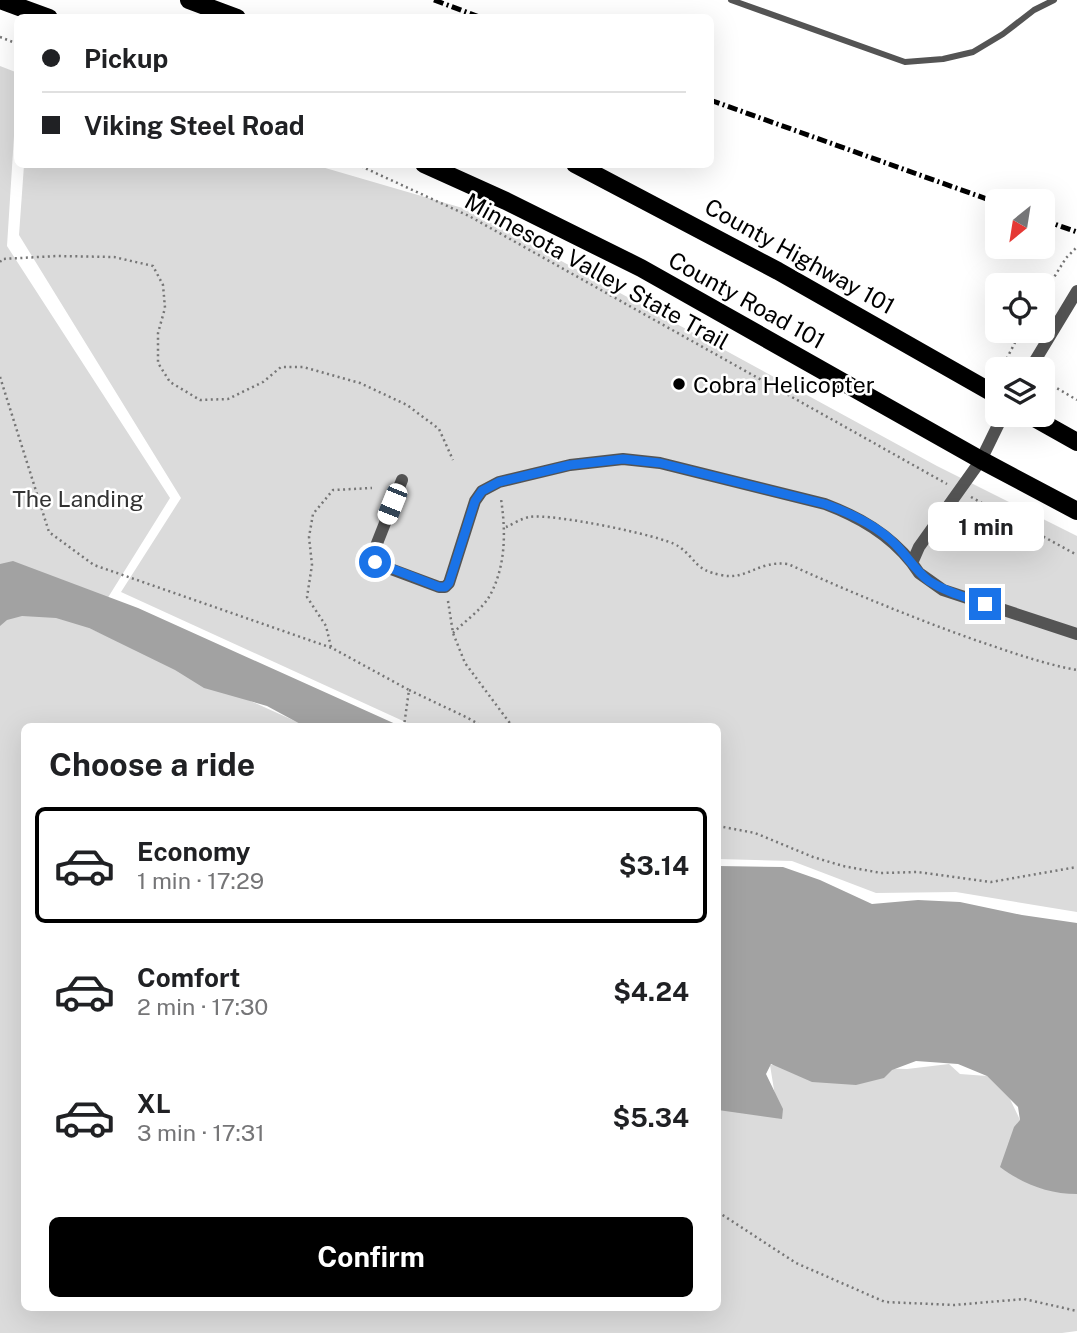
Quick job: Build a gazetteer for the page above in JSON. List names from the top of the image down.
{
  "streets": {
    "main road": ["County Highway 101", "County Road 101"],
    "path": ["Minnesota Valley State Trail"]
  },
  "parks": ["The Landing"],
  "places": ["Cobra Helicopter"],
  "north": "bottom left",
  "page": {
    "banner": ["Pickup", "Viking Steel Road"],
    "bubble": "1 min",
    "heading": "Choose a ride",
    "list": [
      {
        "name": "Economy",
        "note": "1 min · 17:29",
        "value": "$3.14"
      },
      {
        "name": "Comfort",
        "note": "2 min · 17:30",
        "value": "$4.24"
      },
      {
        "name": "XL",
        "note": "3 min · 17:31",
        "value": "$5.34"
      }
    ],
    "buttons": "Confirm"
  }
}
